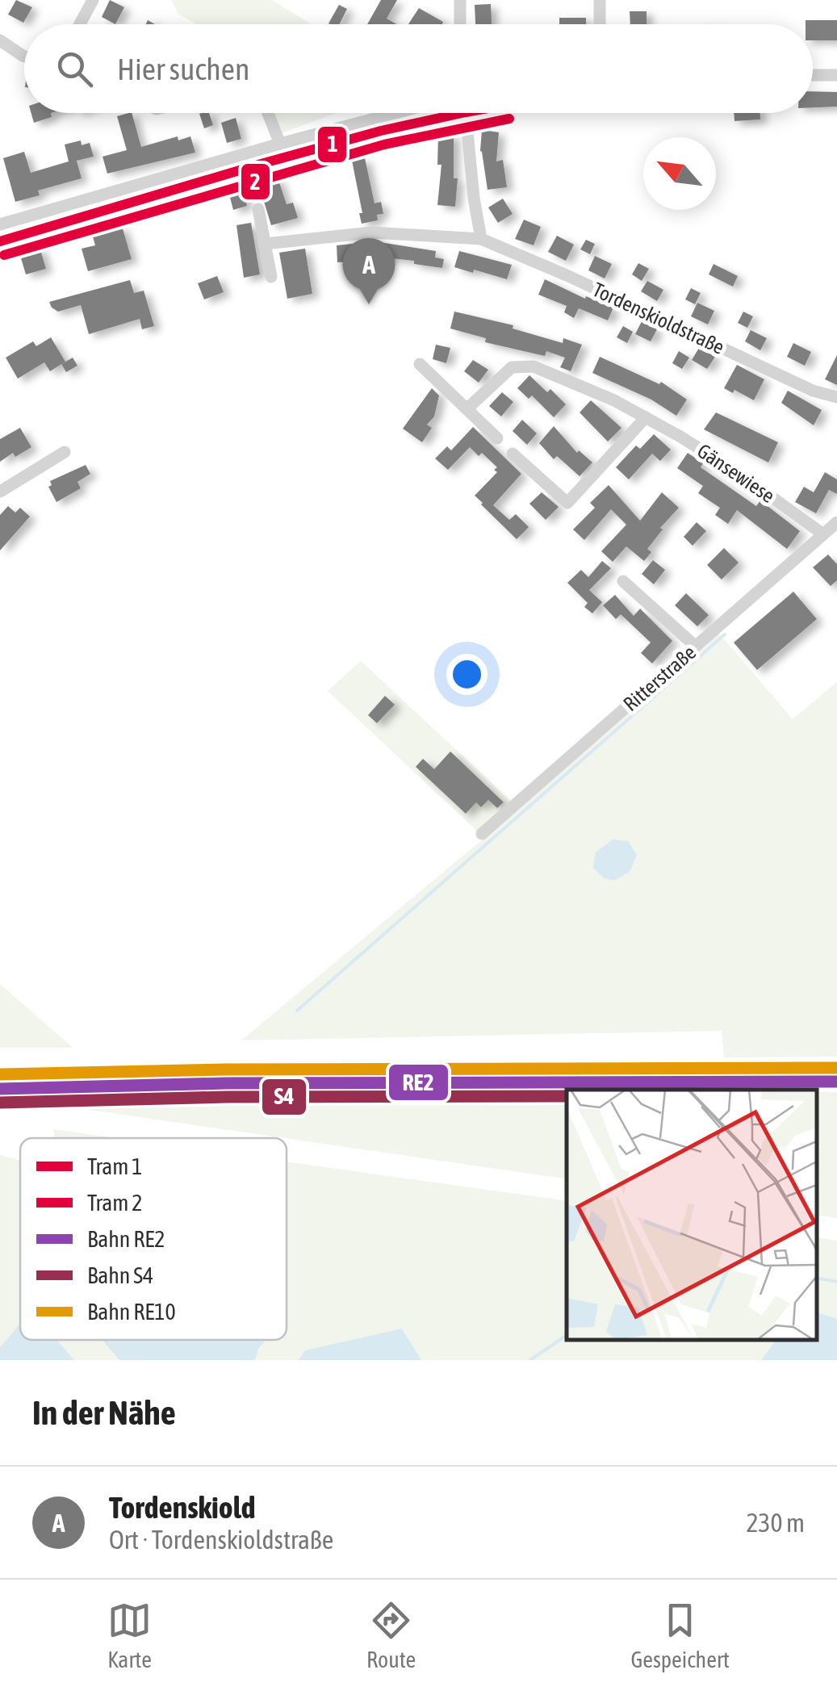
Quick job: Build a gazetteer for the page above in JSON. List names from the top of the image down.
{
  "streets": {
    "street": ["Tordenskioldstraße", "Gänsewiese", "Ritterstraße"]
  },
  "crossings": [
    ["Gänsewiese", "Ritterstraße"]
  ],
  "lines": [
    "tram line 1",
    "tram line 2",
    "rail line RE10",
    "rail line RE2",
    "rail line S4"
  ],
  "legend": [
    "Tram 1",
    "Tram 2",
    "Bahn RE2",
    "Bahn S4",
    "Bahn RE10"
  ],
  "north": "top left",
  "page": {
    "search": "Hier suchen",
    "pins": "A",
    "heading": "In der Nähe",
    "list": [
      {
        "mark": "A",
        "name": "Tordenskiold",
        "note": "Ort · Tordenskioldstraße",
        "value": "230 m"
      }
    ],
    "nav": ["Karte", "Route", "Gespeichert"]
  }
}
